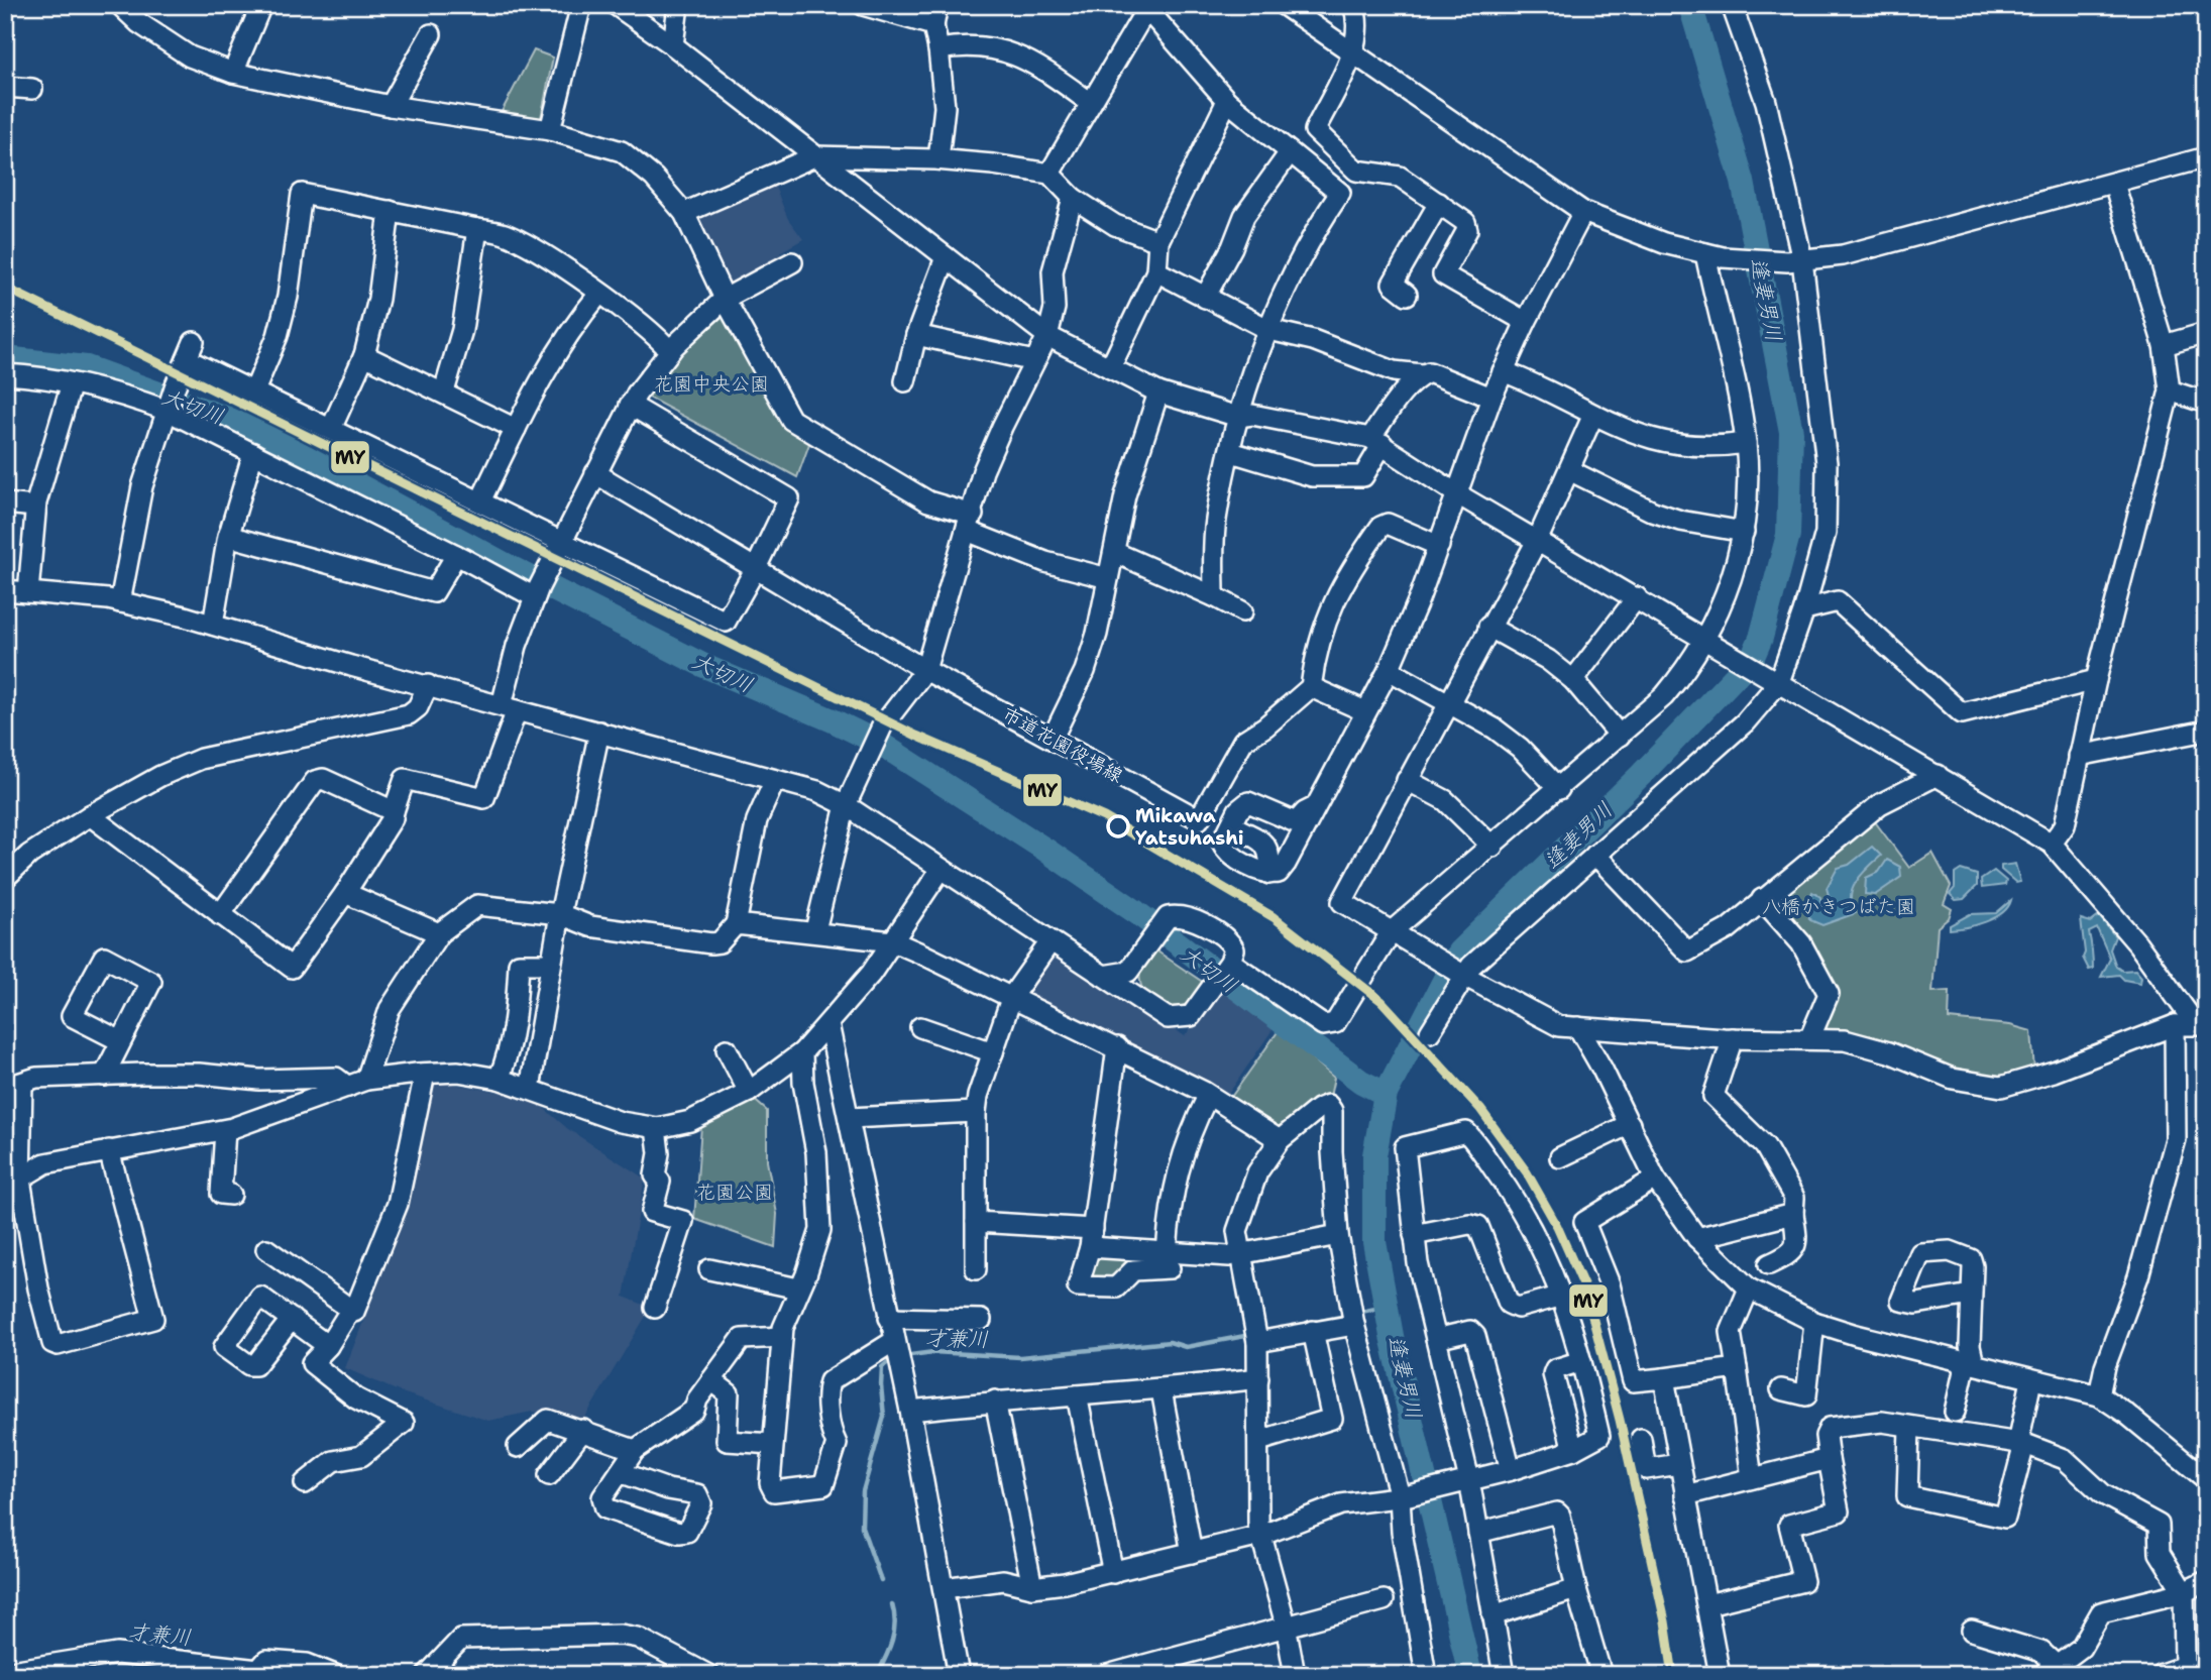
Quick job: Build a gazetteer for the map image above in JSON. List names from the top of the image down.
{
  "streets": {
    "street": ["市道花園役場線"]
  },
  "water": ["逢妻男川", "大切川", "才兼川"],
  "parks": ["花園中央公園", "八橋かきつばた園", "花園公園"],
  "places": ["Mikawa Yatsuhashi"],
  "lines": ["transit line MY"]
}
